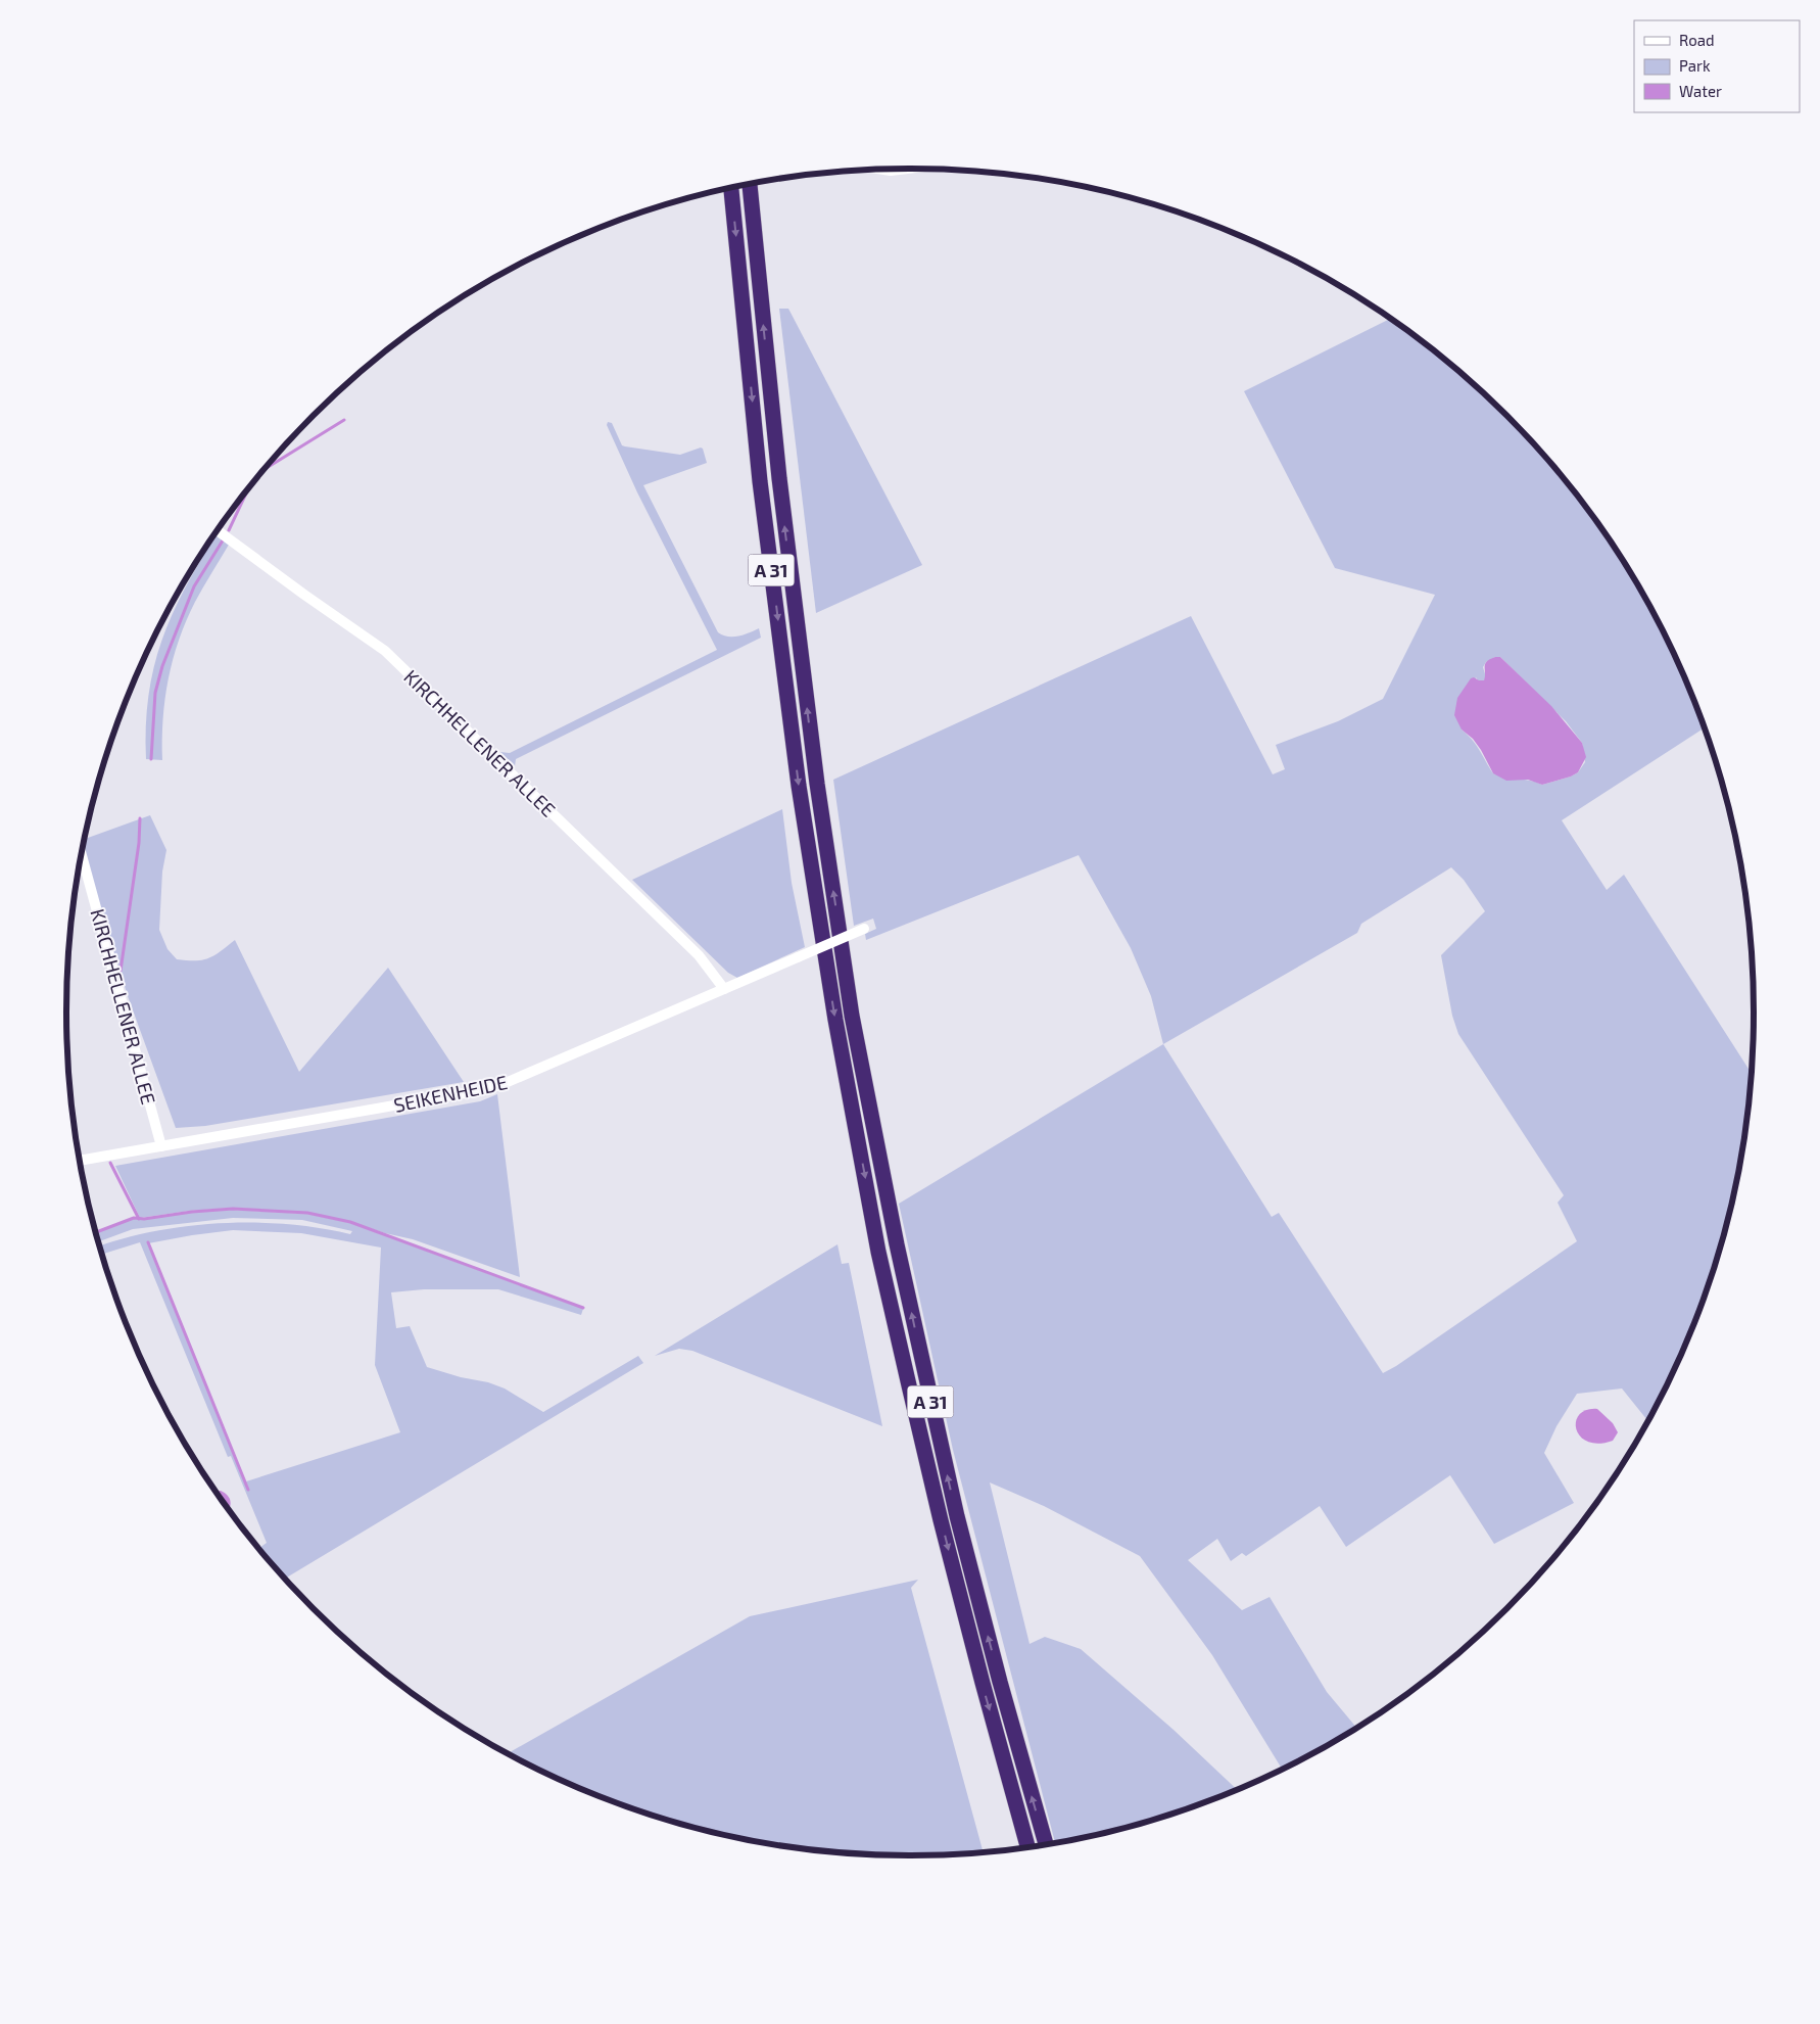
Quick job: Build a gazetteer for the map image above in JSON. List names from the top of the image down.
{
  "streets": {
    "highway": ["A 31"],
    "street": ["KIRCHHELLENER ALLEE", "SEIKENHEIDE"]
  },
  "crossings": [
    ["KIRCHHELLENER ALLEE", "SEIKENHEIDE"]
  ],
  "legend": ["Road", "Park", "Water"]
}
